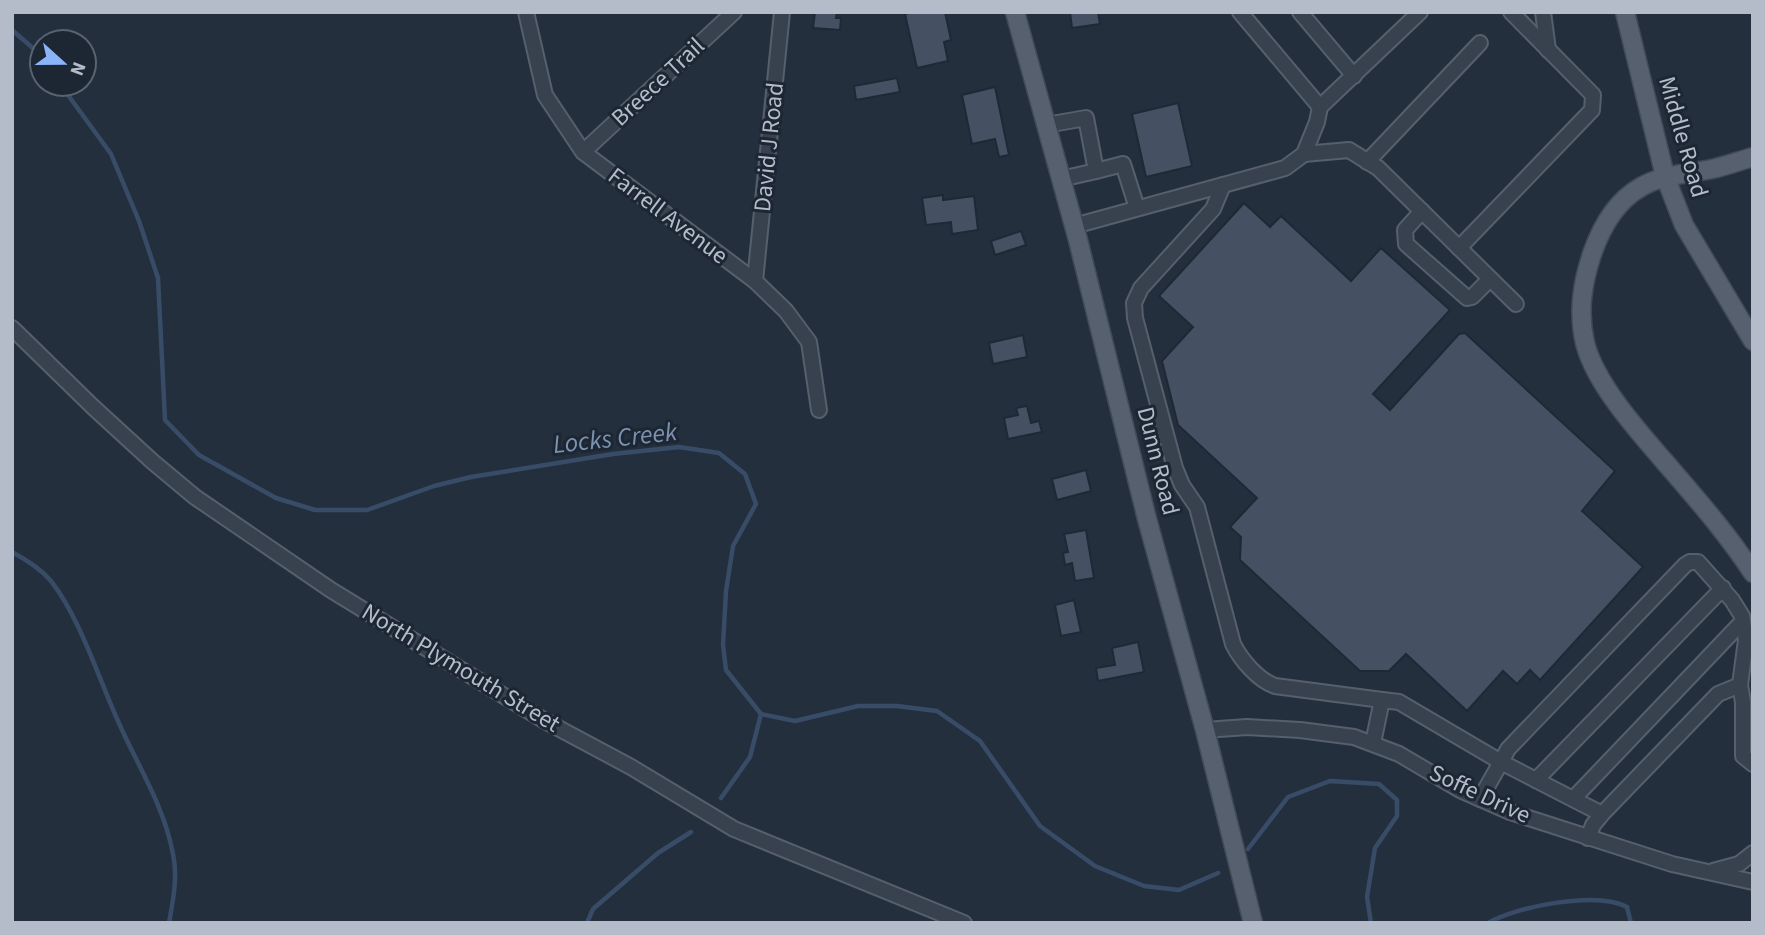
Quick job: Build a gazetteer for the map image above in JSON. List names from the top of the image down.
{
  "streets": {
    "main road": ["Middle Road", "Dunn Road"],
    "street": [
      "Breece Trail",
      "David J Road",
      "Farrell Avenue",
      "North Plymouth Street",
      "Soffe Drive"
    ]
  },
  "crossings": [
    ["Breece Trail", "Farrell Avenue"],
    ["David J Road", "Farrell Avenue"],
    ["Dunn Road", "Soffe Drive"]
  ],
  "water": ["Locks Creek"],
  "north": "right"
}
